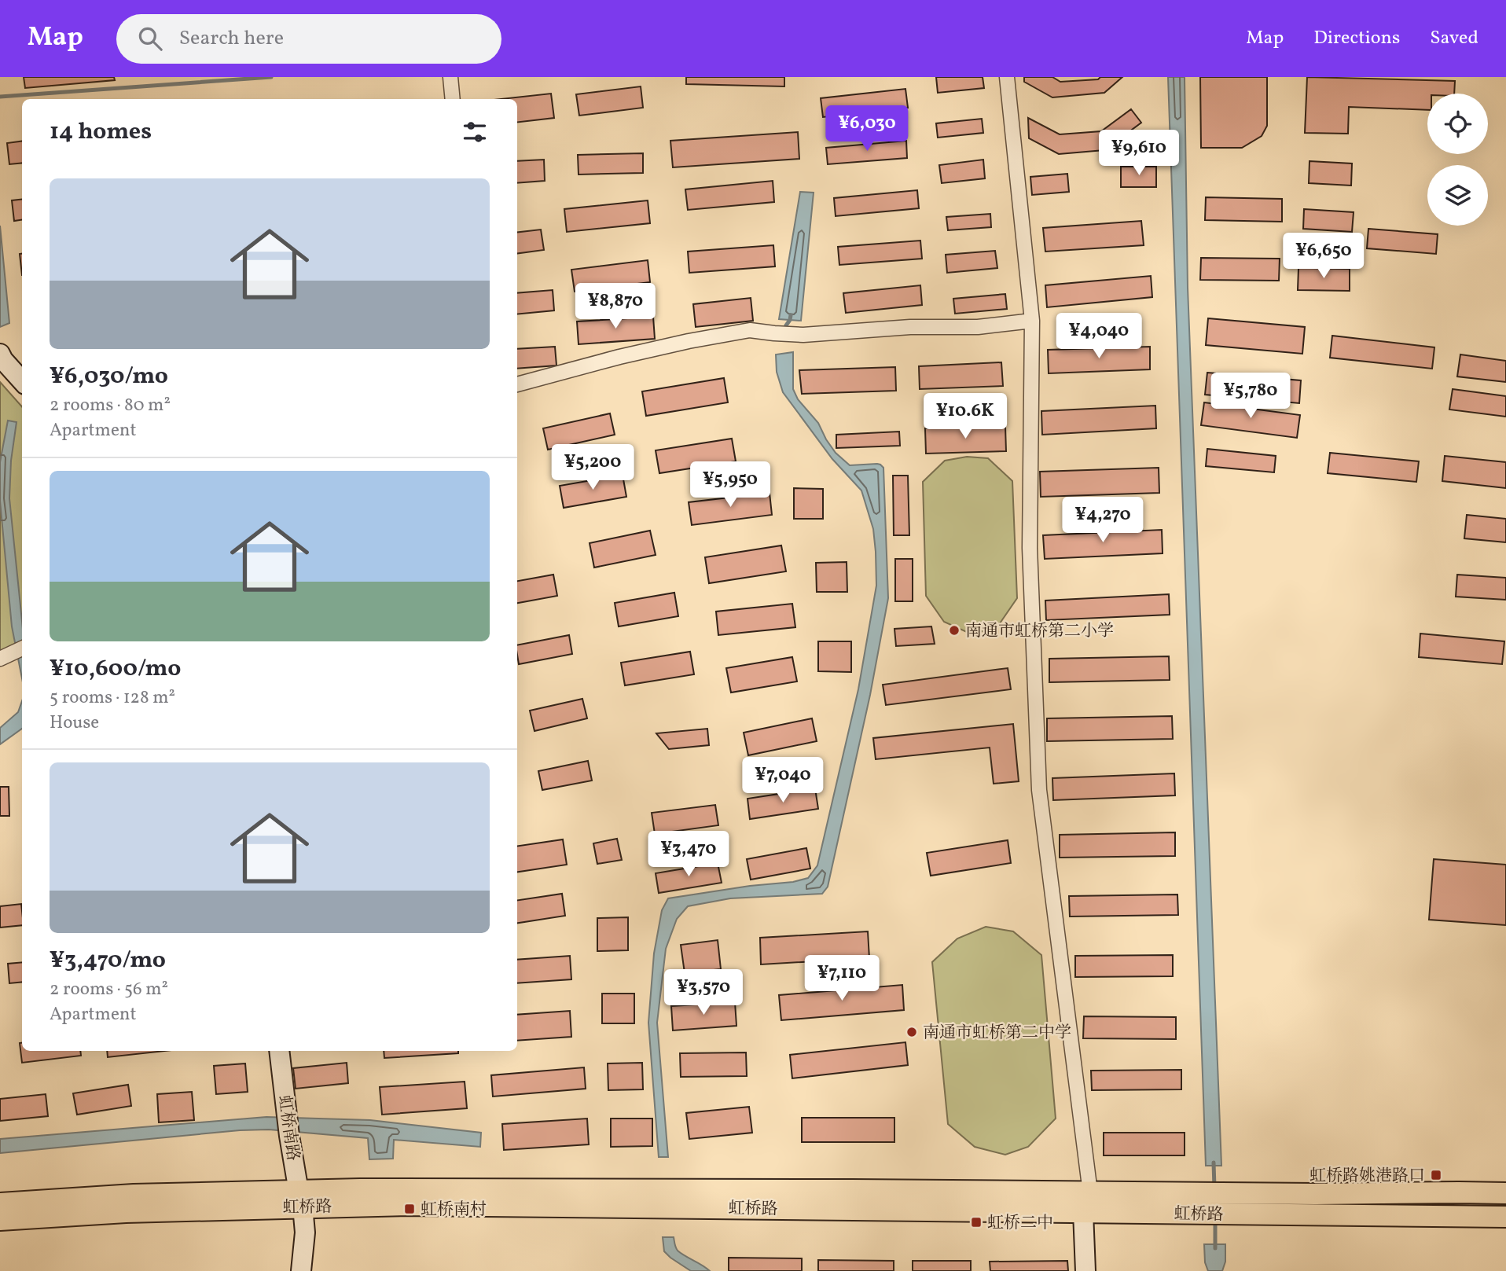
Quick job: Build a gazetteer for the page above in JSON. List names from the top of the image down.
{
  "streets": {
    "main road": ["虹桥路"],
    "street": ["虹桥南路"]
  },
  "crossings": [
    ["虹桥南路", "虹桥路"]
  ],
  "places": {
    "other": ["南通市虹桥第二小学", "南通市虹桥第二中学"],
    "transit": ["虹桥路姚港路口", "虹桥南村", "虹桥二中"]
  },
  "page": {
    "header": "Map",
    "search": "Search here",
    "nav": ["Map", "Directions", "Saved"],
    "heading": "14 homes",
    "price": [
      "¥6,030",
      "¥9,610",
      "¥6,650",
      "¥8,870",
      "¥4,040",
      "¥5,780",
      "¥10.6K",
      "¥5,200",
      "¥5,950",
      "¥4,270",
      "¥7,040",
      "¥3,470",
      "¥7,110",
      "¥3,570"
    ],
    "list": [
      {
        "name": "¥6,030/mo",
        "note": "2 rooms · 80 m² · Apartment"
      },
      {
        "name": "¥10,600/mo",
        "note": "5 rooms · 128 m² · House"
      },
      {
        "name": "¥3,470/mo",
        "note": "2 rooms · 56 m² · Apartment"
      }
    ]
  }
}
